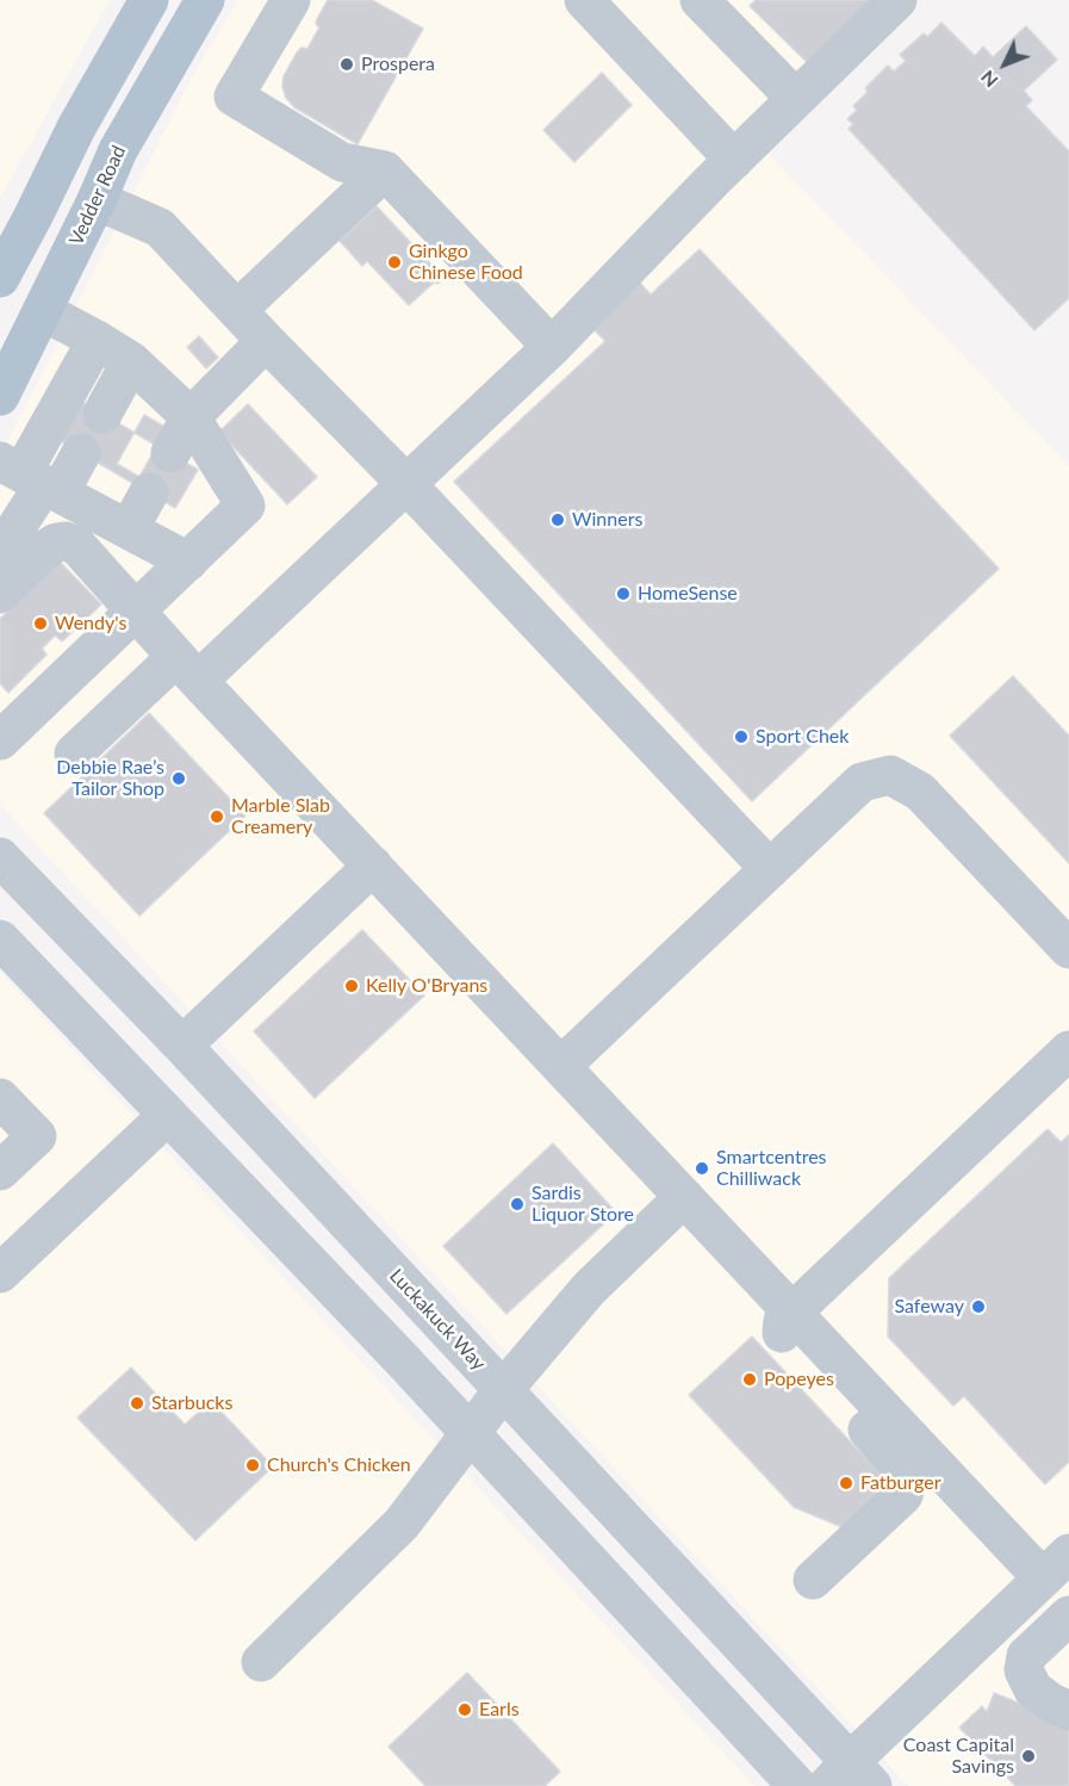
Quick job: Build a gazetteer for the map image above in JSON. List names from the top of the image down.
{
  "streets": {
    "main road": ["Vedder Road"],
    "street": ["Luckakuck Way"]
  },
  "places": [
    "Prospera",
    "Ginkgo Chinese Food",
    "Winners",
    "HomeSense",
    "Wendy's",
    "Sport Chek",
    "Debbie Rae’s Tailor Shop",
    "Marble Slab Creamery",
    "Kelly O'Bryans",
    "Smartcentres Chilliwack",
    "Sardis Liquor Store",
    "Safeway",
    "Popeyes",
    "Starbucks",
    "Church's Chicken",
    "Fatburger",
    "Earls",
    "Coast Capital Savings"
  ],
  "north": "bottom left"
}
